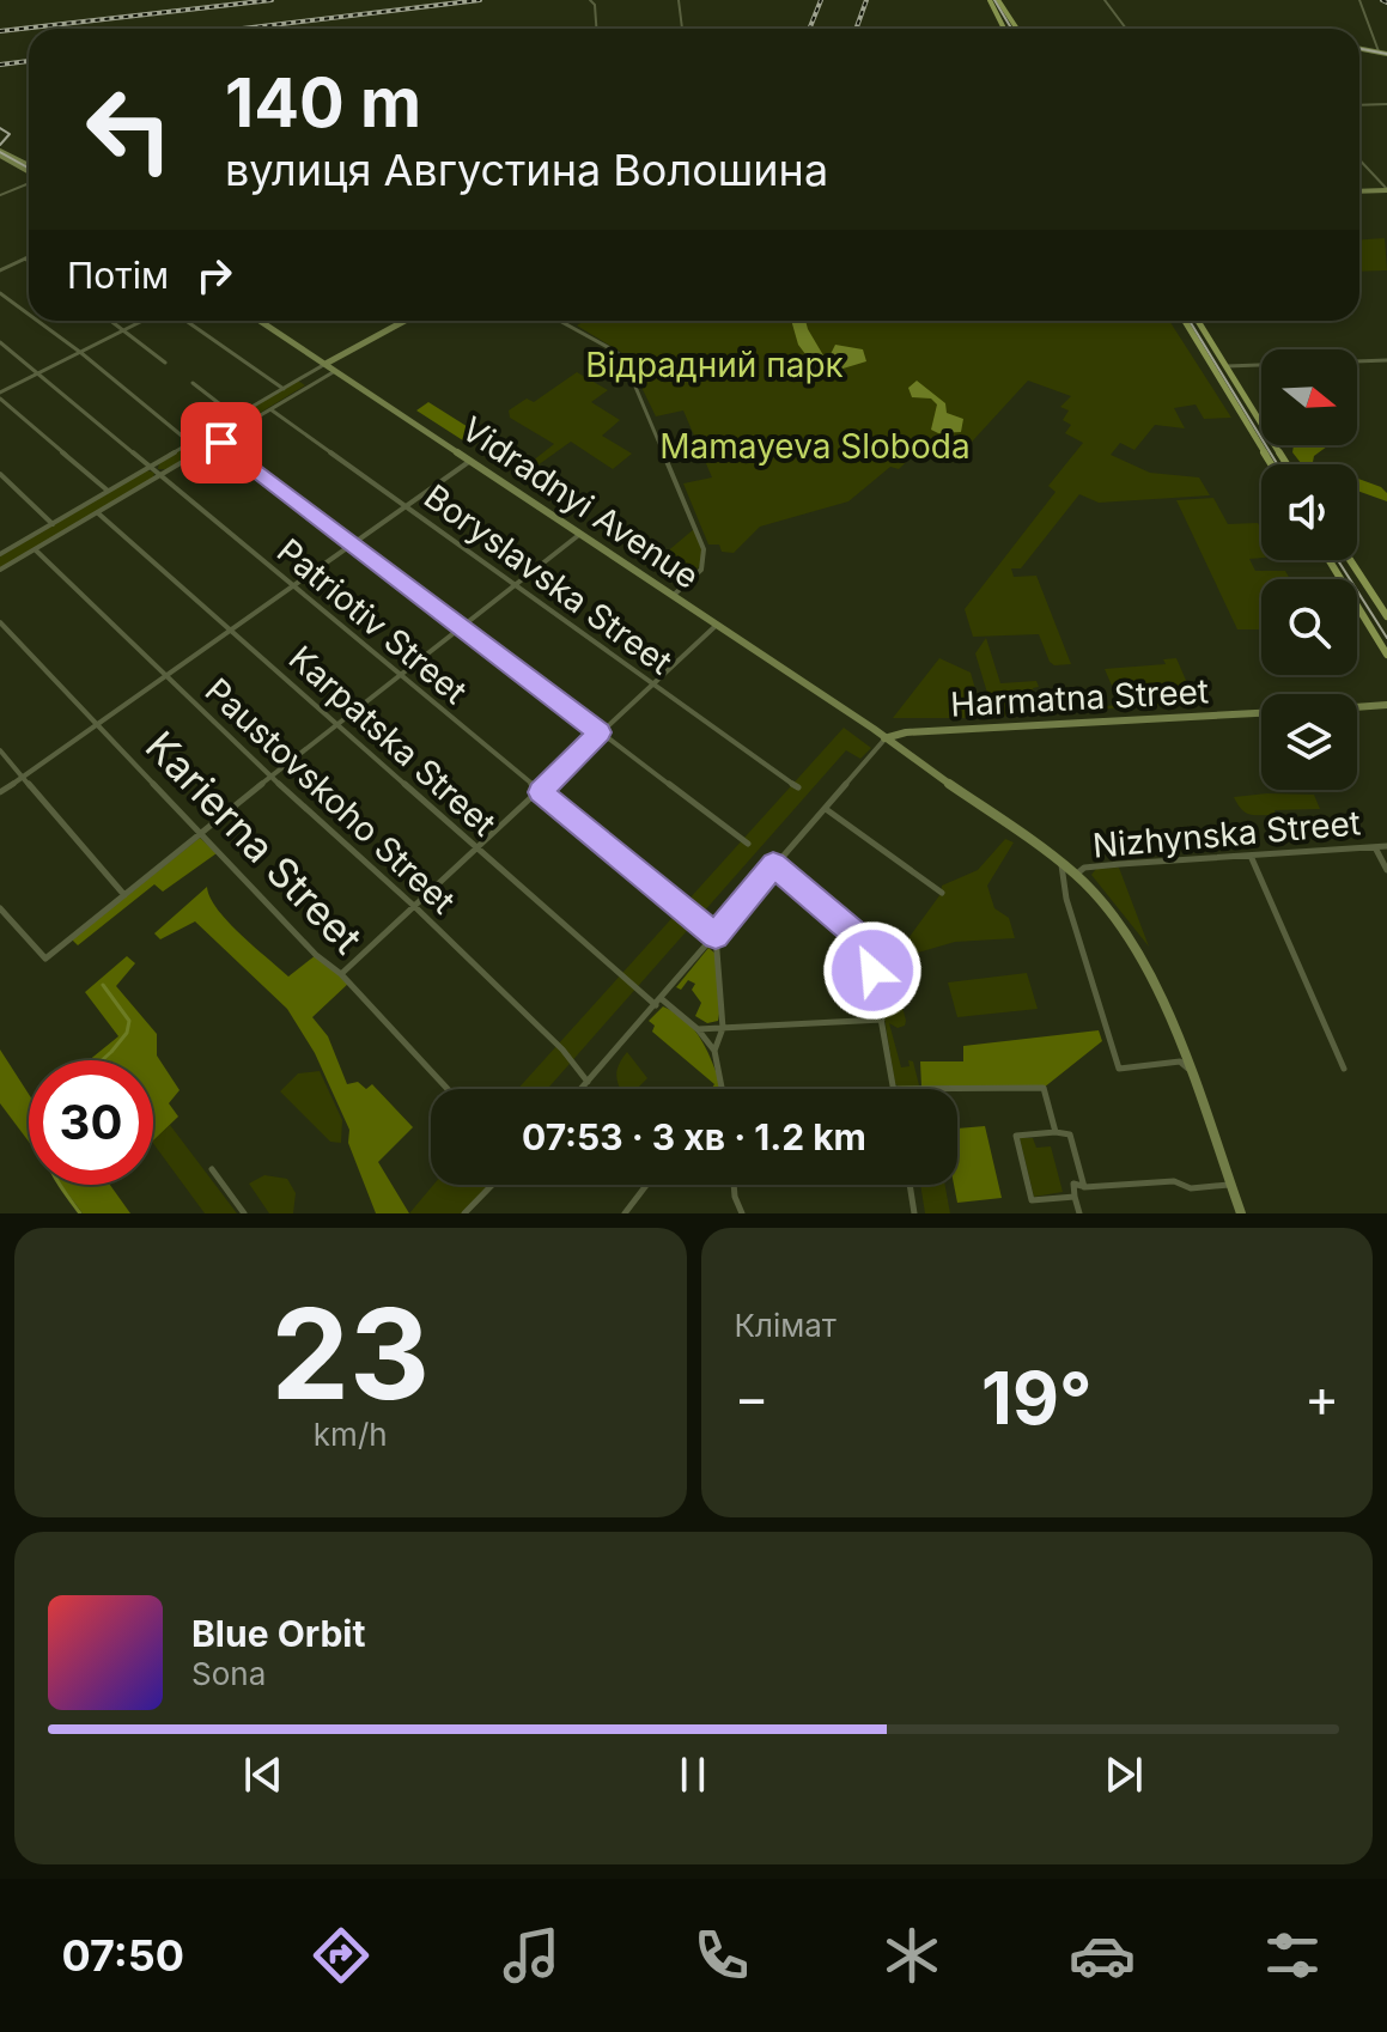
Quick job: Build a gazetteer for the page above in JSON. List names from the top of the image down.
{
  "streets": {
    "main road": ["Vidradnyi Avenue", "Harmatna Street", "Nizhynska Street"],
    "street": [
      "Boryslavska Street",
      "Patriotiv Street",
      "Karpatska Street",
      "Paustovskoho Street",
      "Karierna Street"
    ]
  },
  "crossings": [
    ["Vidradnyi Avenue", "Harmatna Street"],
    ["Vidradnyi Avenue", "Nizhynska Street"],
    ["Harmatna Street", "Nizhynska Street"]
  ],
  "parks": ["Відрадний парк", "Mamayeva Sloboda"],
  "north": "right",
  "page": {
    "turn": ["140 m", "вулиця Августина Волошина"],
    "then": "Потім",
    "limit": "30",
    "trip": "07:53 · 3 хв · 1.2 km",
    "tile": [
      ["23", "km/h"],
      "Клімат"
    ],
    "heat": ["−", "19°", "+"],
    "song": ["Blue Orbit", "Sona"],
    "tabs": "07:50"
  }
}
